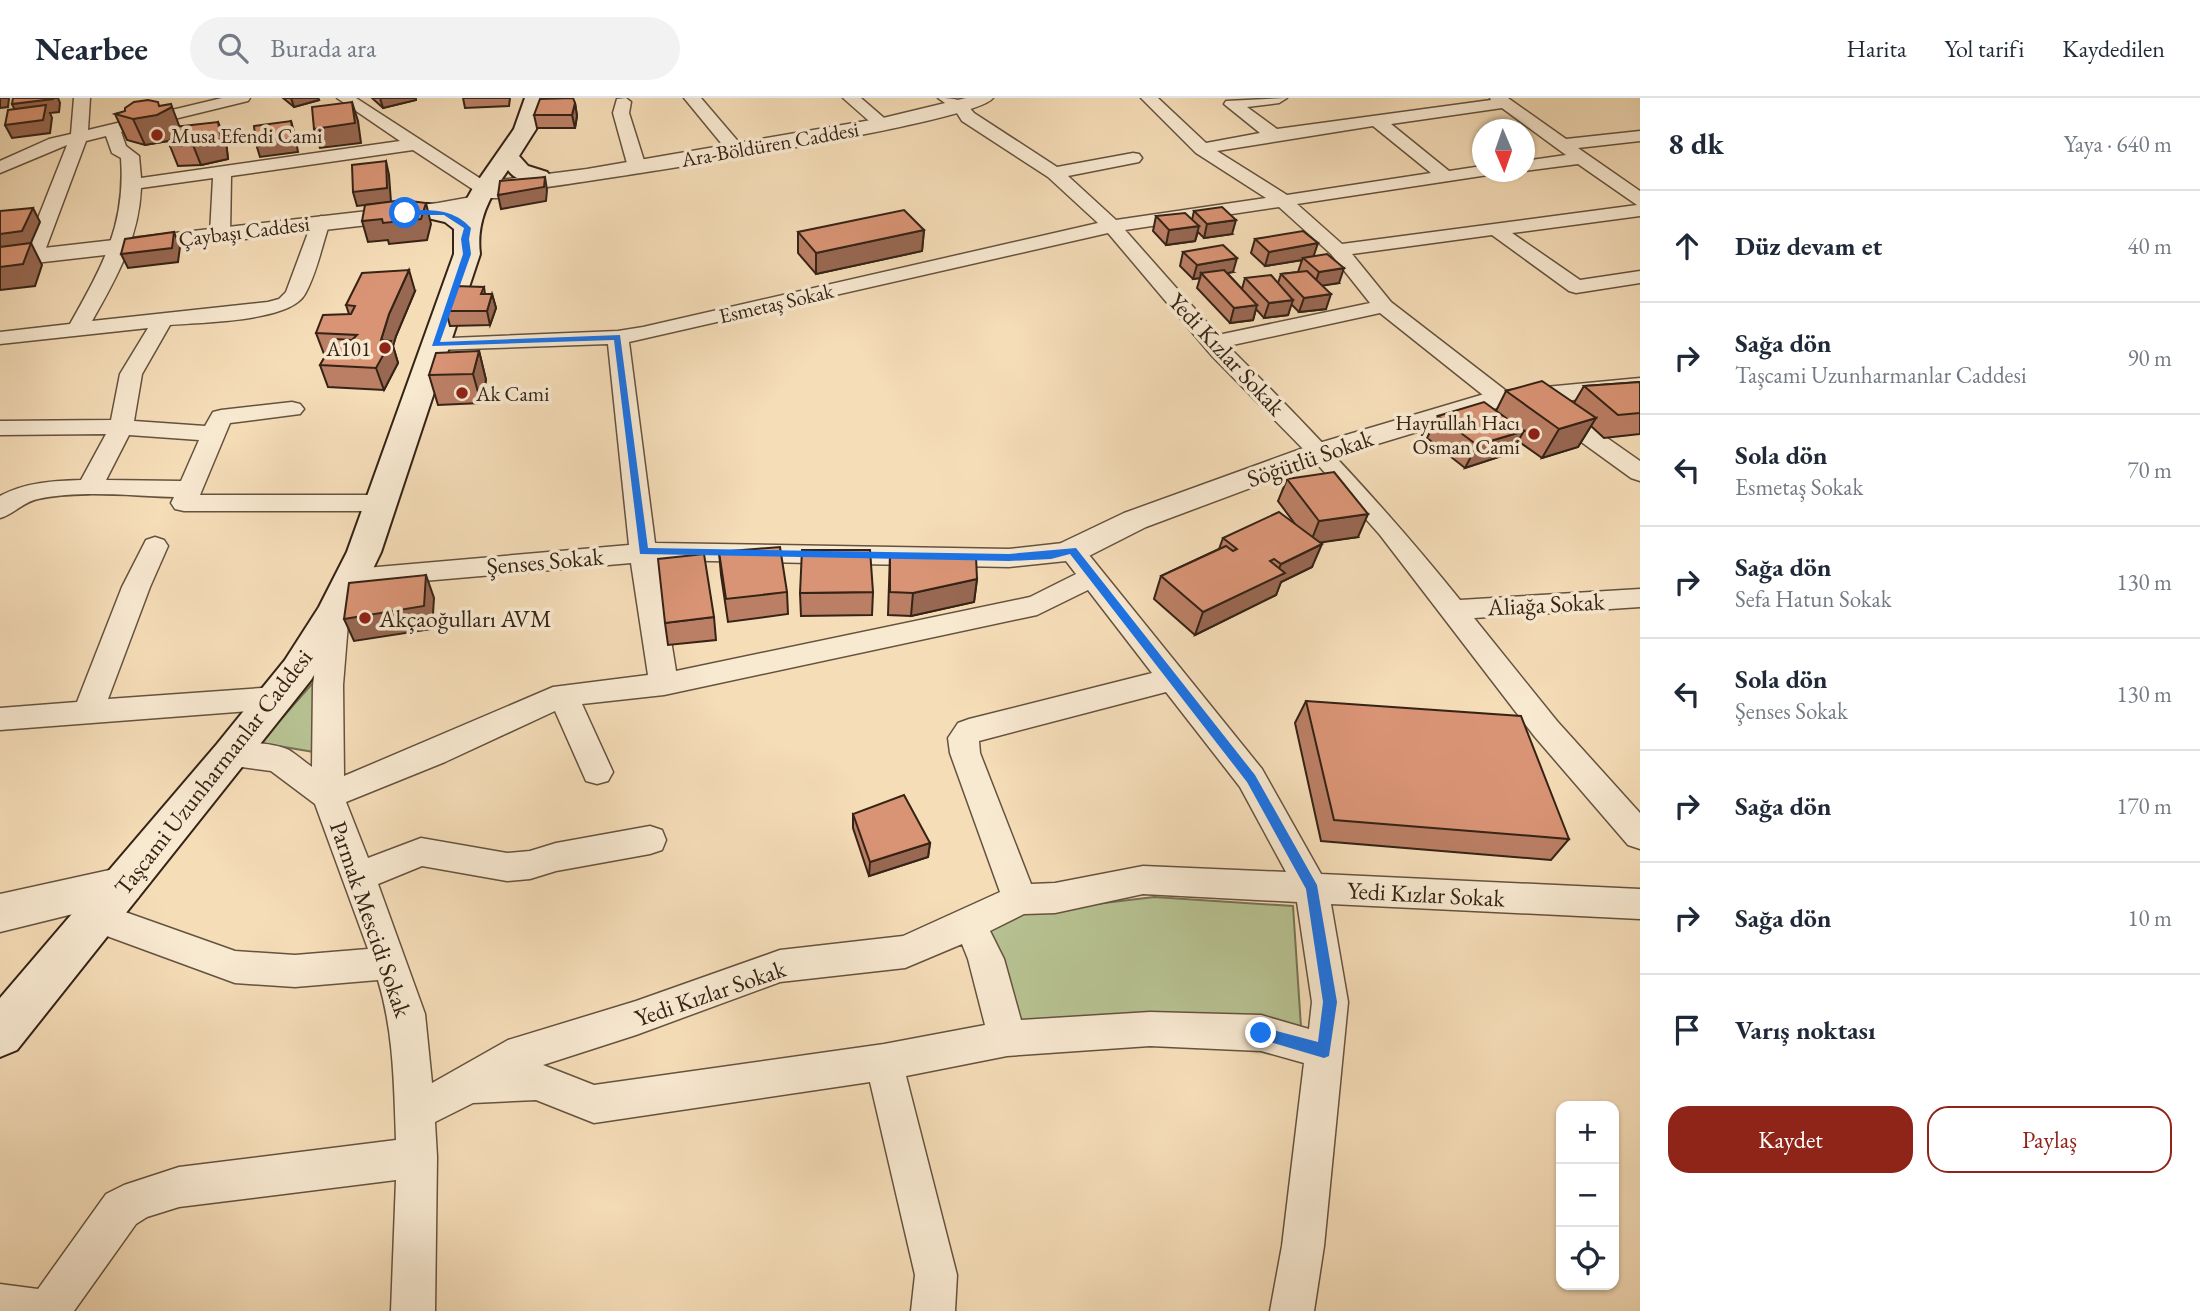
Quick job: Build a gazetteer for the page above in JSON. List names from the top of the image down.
{
  "streets": {
    "main road": ["Taşcami Uzunharmanlar Caddesi"],
    "street": [
      "Ara-Böldüren Caddesi",
      "Çaybaşı Caddesi",
      "Esmetaş Sokak",
      "Yedi Kızlar Sokak",
      "Söğütlü Sokak",
      "Şenses Sokak",
      "Aliağa Sokak",
      "Parmak Mescidi Sokak"
    ]
  },
  "crossings": [
    ["Ara-Böldüren Caddesi", "Çaybaşı Caddesi"],
    ["Ara-Böldüren Caddesi", "Yedi Kızlar Sokak"],
    ["Ara-Böldüren Caddesi", "Taşcami Uzunharmanlar Caddesi"],
    ["Çaybaşı Caddesi", "Taşcami Uzunharmanlar Caddesi"],
    ["Esmetaş Sokak", "Yedi Kızlar Sokak"],
    ["Esmetaş Sokak", "Taşcami Uzunharmanlar Caddesi"],
    ["Yedi Kızlar Sokak", "Söğütlü Sokak"],
    ["Yedi Kızlar Sokak", "Aliağa Sokak"],
    ["Yedi Kızlar Sokak", "Parmak Mescidi Sokak"],
    ["Söğütlü Sokak", "Şenses Sokak"],
    ["Şenses Sokak", "Taşcami Uzunharmanlar Caddesi"],
    ["Taşcami Uzunharmanlar Caddesi", "Parmak Mescidi Sokak"]
  ],
  "places": [
    "Musa Efendi Cami",
    "A101",
    "Ak Cami",
    "Hayrullah Hacı Osman Cami",
    "Akçaoğulları AVM"
  ],
  "north": "bottom",
  "page": {
    "header": "Nearbee",
    "search": "Burada ara",
    "nav": ["Harita", "Yol tarifi", "Kaydedilen"],
    "heading": ["8 dk", "Yaya · 640 m"],
    "list": [
      ["Düz devam et", "40 m"],
      ["Sağa dön", "Taşcami Uzunharmanlar Caddesi", "90 m"],
      ["Sola dön", "Esmetaş Sokak", "70 m"],
      ["Sağa dön", "Sefa Hatun Sokak", "130 m"],
      ["Sola dön", "Şenses Sokak", "130 m"],
      ["Sağa dön", "170 m"],
      ["Sağa dön", "10 m"],
      "Varış noktası"
    ],
    "buttons": ["Kaydet", "Paylaş"],
    "map_buttons": ["+", "−"]
  }
}
